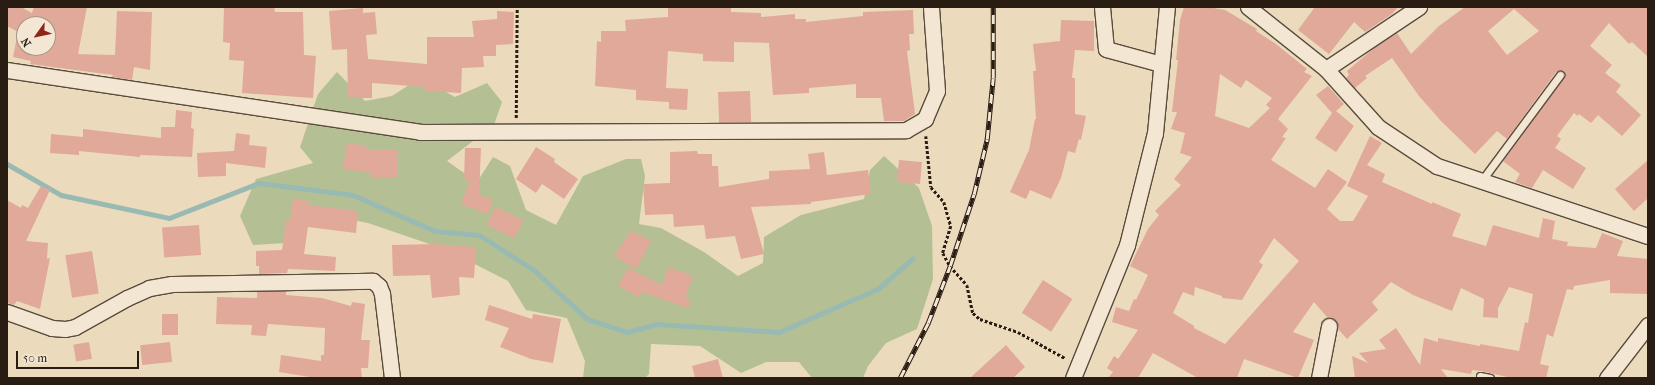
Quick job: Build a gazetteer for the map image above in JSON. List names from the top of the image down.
{
  "scale_bar": "50 m",
  "north": "bottom left"
}
